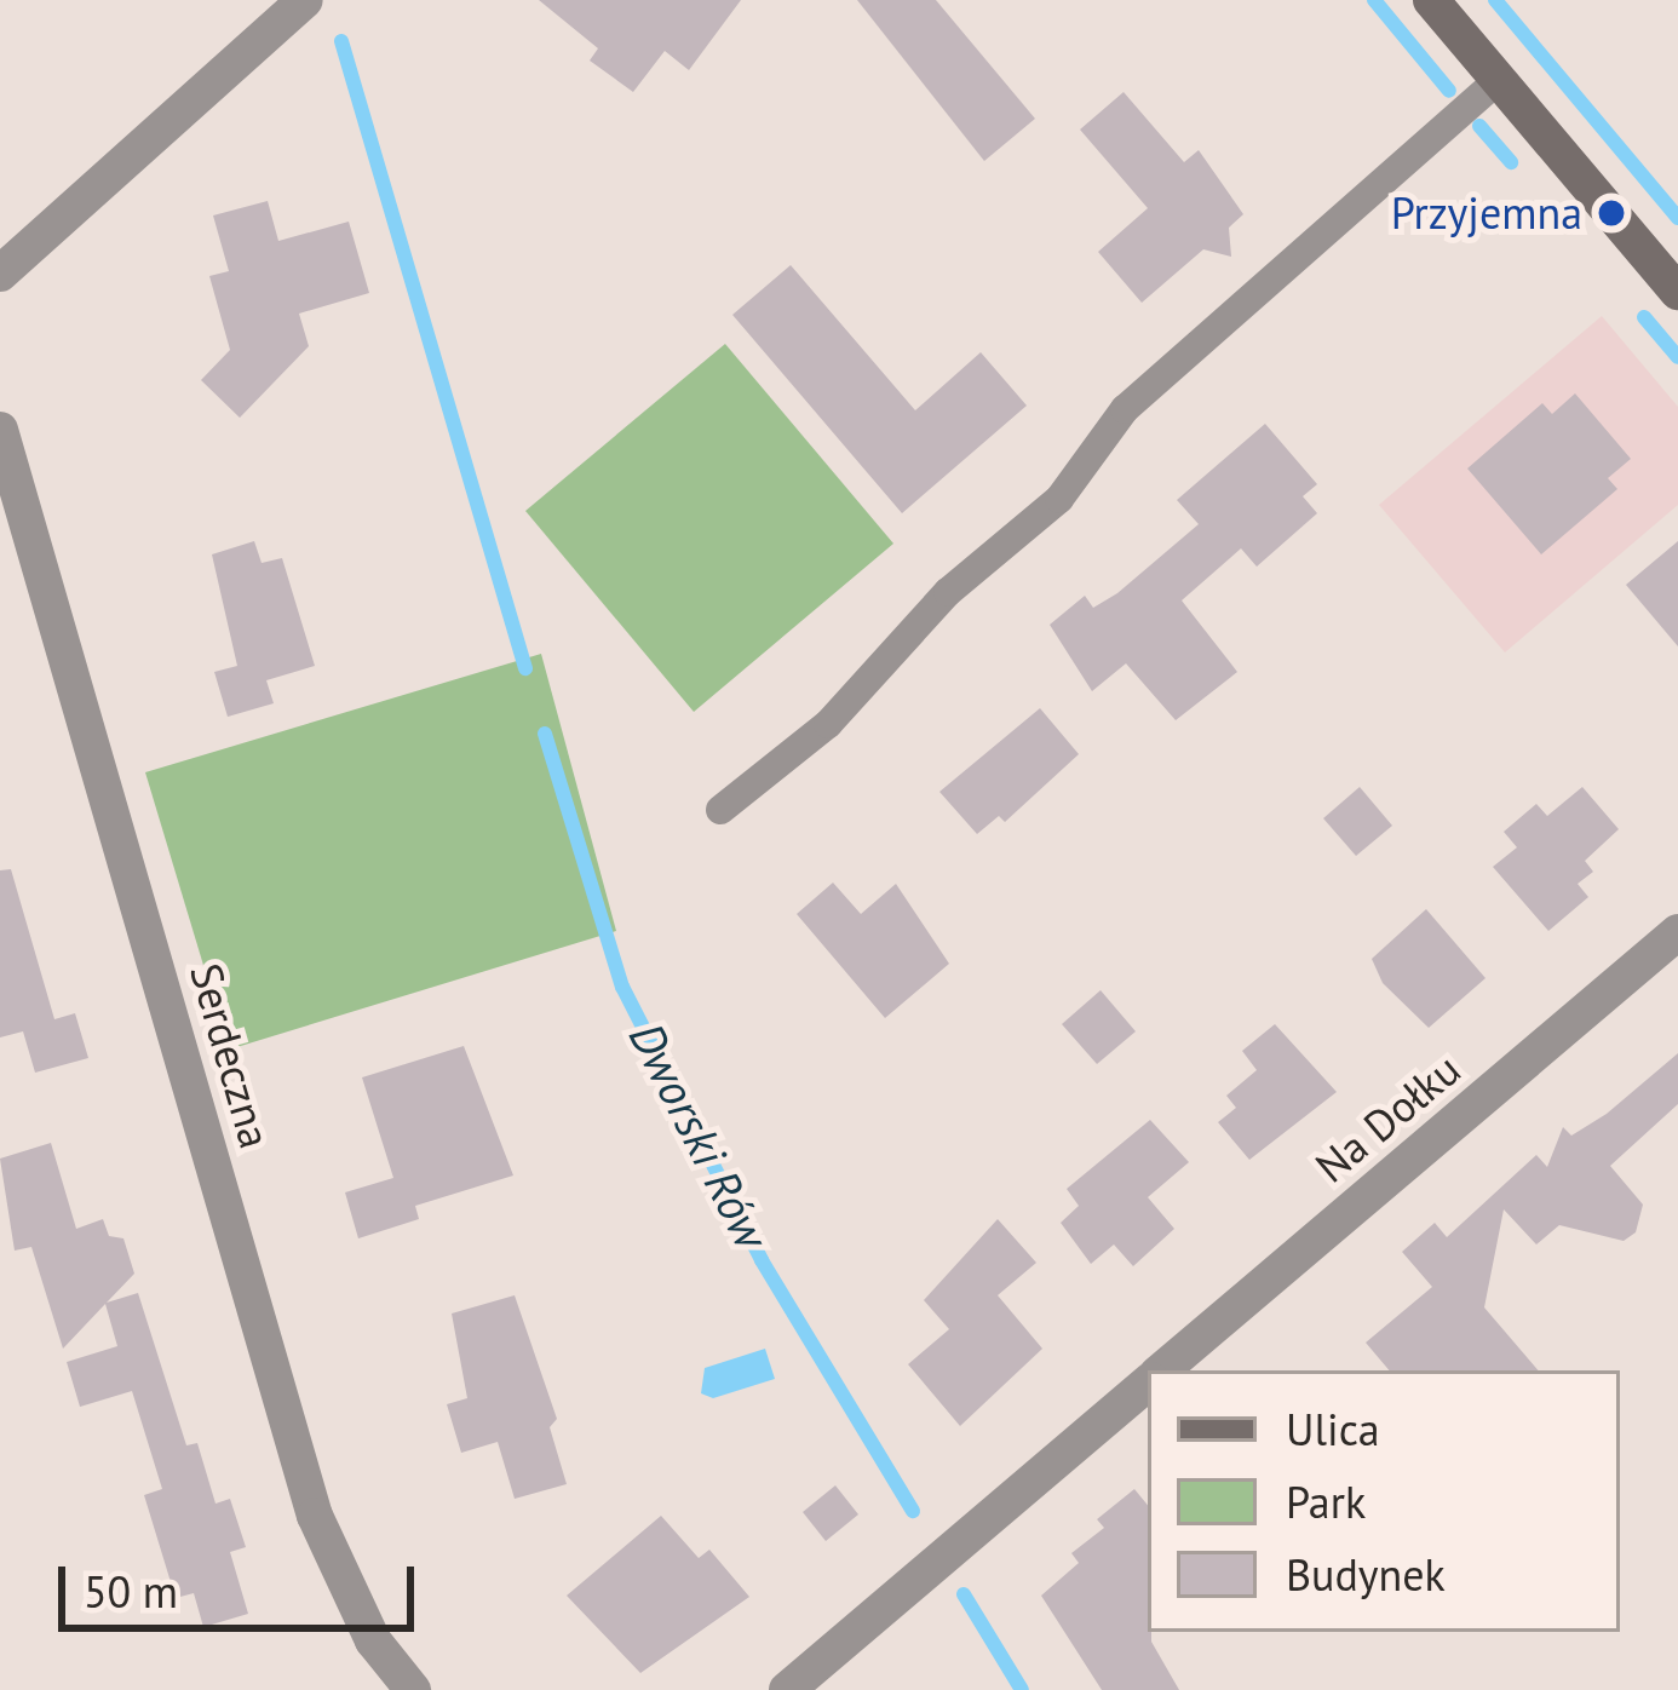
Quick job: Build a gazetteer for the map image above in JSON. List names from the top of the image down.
{
  "streets": {
    "street": ["Serdeczna", "Na Dołku"]
  },
  "water": ["Dworski Rów"],
  "places": ["Przyjemna"],
  "legend": ["Ulica", "Park", "Budynek"],
  "scale_bar": "50 m"
}
